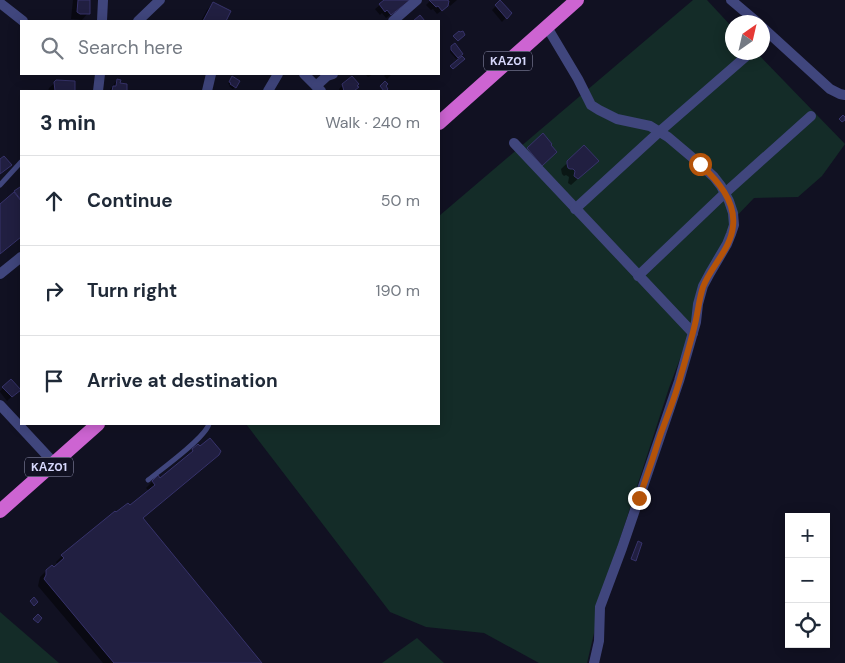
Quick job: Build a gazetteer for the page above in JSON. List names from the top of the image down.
{
  "streets": {
    "highway": ["KАZ01"]
  },
  "north": "top right",
  "page": {
    "search": "Search here",
    "heading": ["3 min", "Walk · 240 m"],
    "list": [
      ["Continue", "50 m"],
      ["Turn right", "190 m"],
      "Arrive at destination"
    ],
    "map_buttons": ["+", "−"]
  }
}
